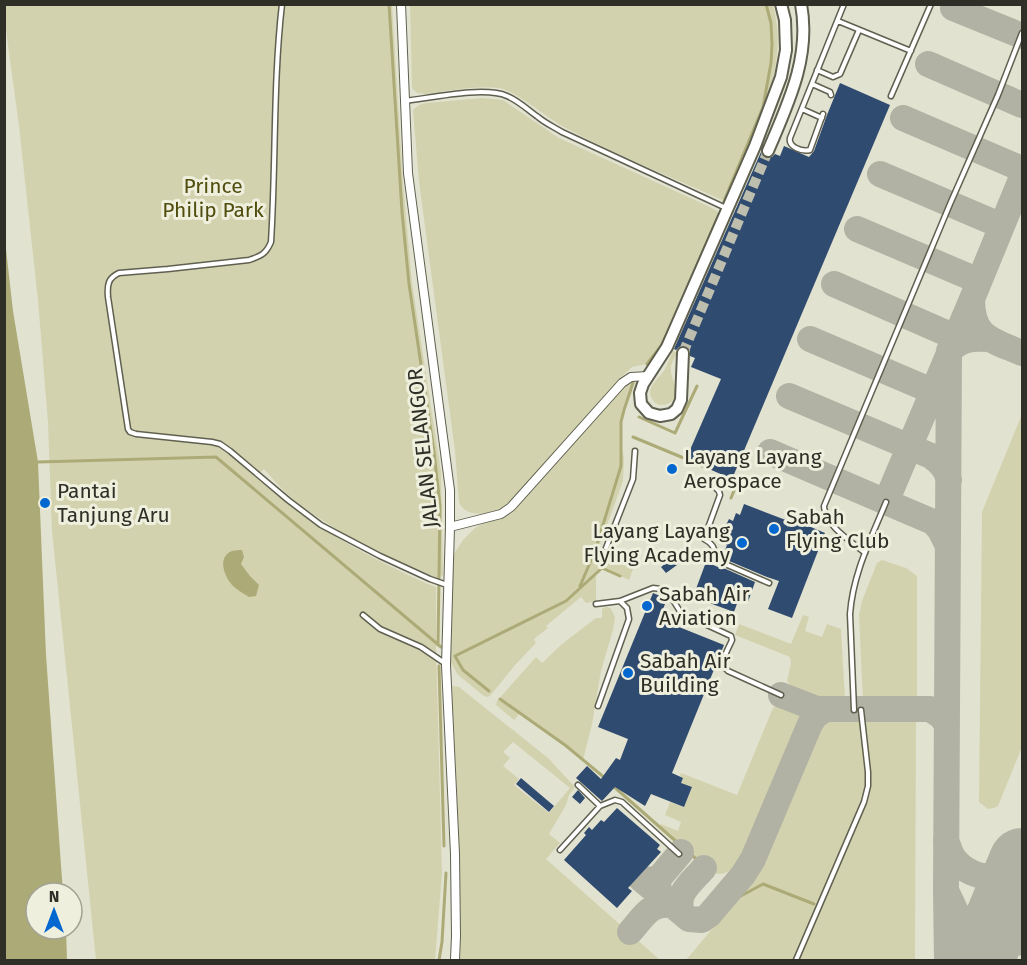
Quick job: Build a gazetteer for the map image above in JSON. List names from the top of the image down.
{
  "streets": {
    "street": ["JALAN SELANGOR"]
  },
  "parks": ["Prince Philip Park"],
  "places": [
    "Layang Layang Aerospace",
    "Pantai Tanjung Aru",
    "Sabah Flying Club",
    "Layang Layang Flying Academy",
    "Sabah Air Aviation",
    "Sabah Air Building"
  ],
  "north": "top"
}
